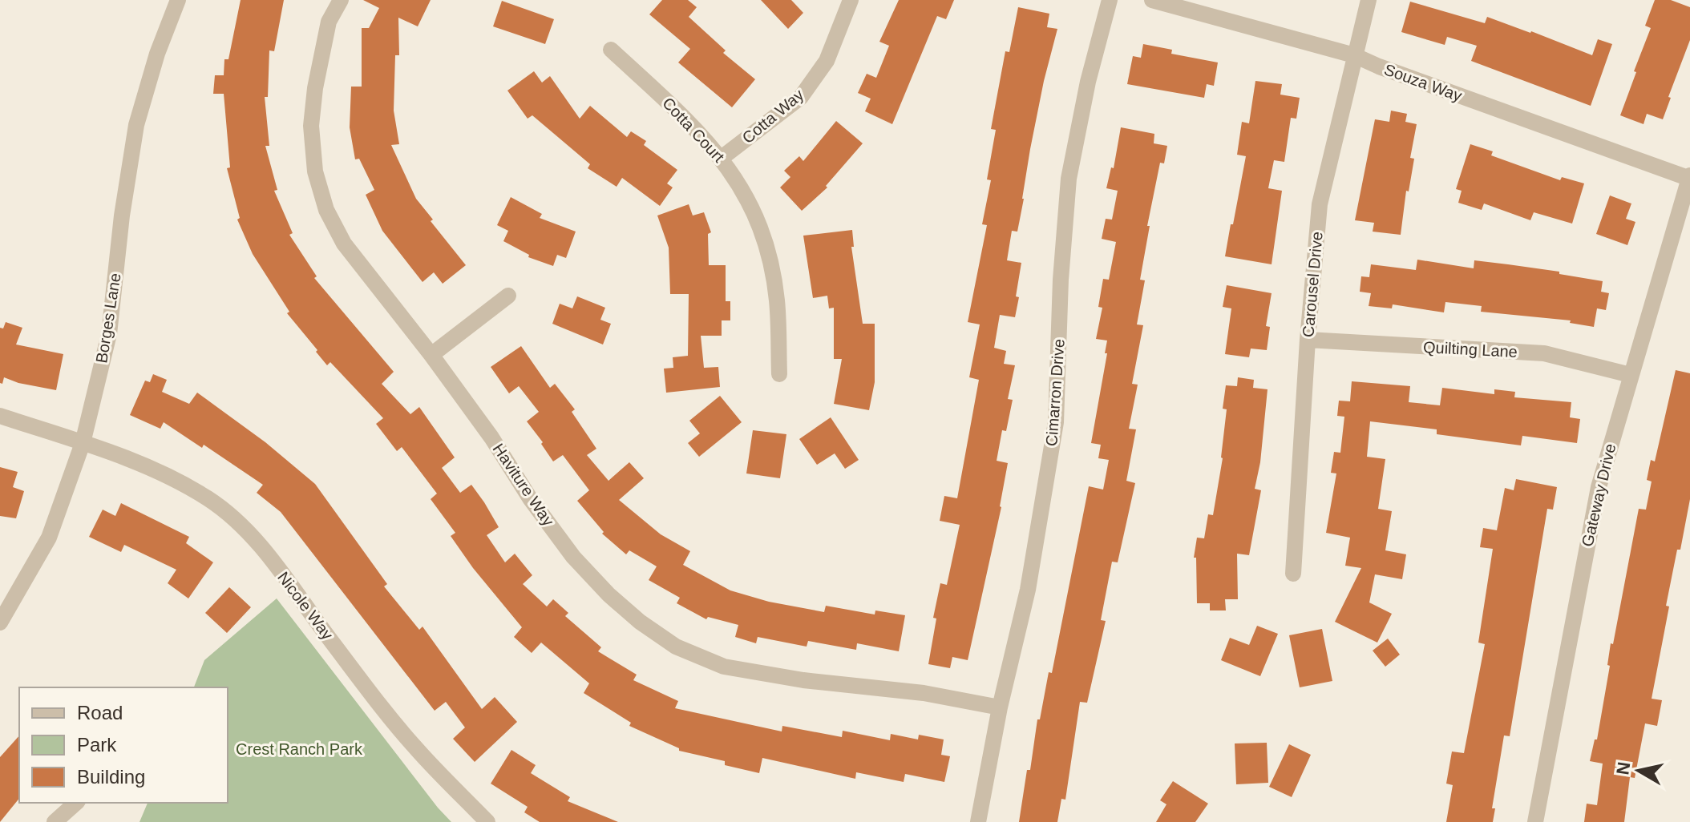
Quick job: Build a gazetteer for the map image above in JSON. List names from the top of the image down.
{
  "streets": {
    "street": [
      "Souza Way",
      "Cotta Way",
      "Cotta Court",
      "Carousel Drive",
      "Borges Lane",
      "Quilting Lane",
      "Cimarron Drive",
      "Haviture Way",
      "Gateway Drive",
      "Nicole Way"
    ]
  },
  "crossings": [
    ["Souza Way", "Carousel Drive"],
    ["Souza Way", "Gateway Drive"],
    ["Cotta Way", "Cotta Court"],
    ["Carousel Drive", "Quilting Lane"],
    ["Borges Lane", "Nicole Way"],
    ["Quilting Lane", "Gateway Drive"],
    ["Cimarron Drive", "Haviture Way"]
  ],
  "parks": ["Crest Ranch Park"],
  "legend": ["Road", "Park", "Building"],
  "north": "left"
}
